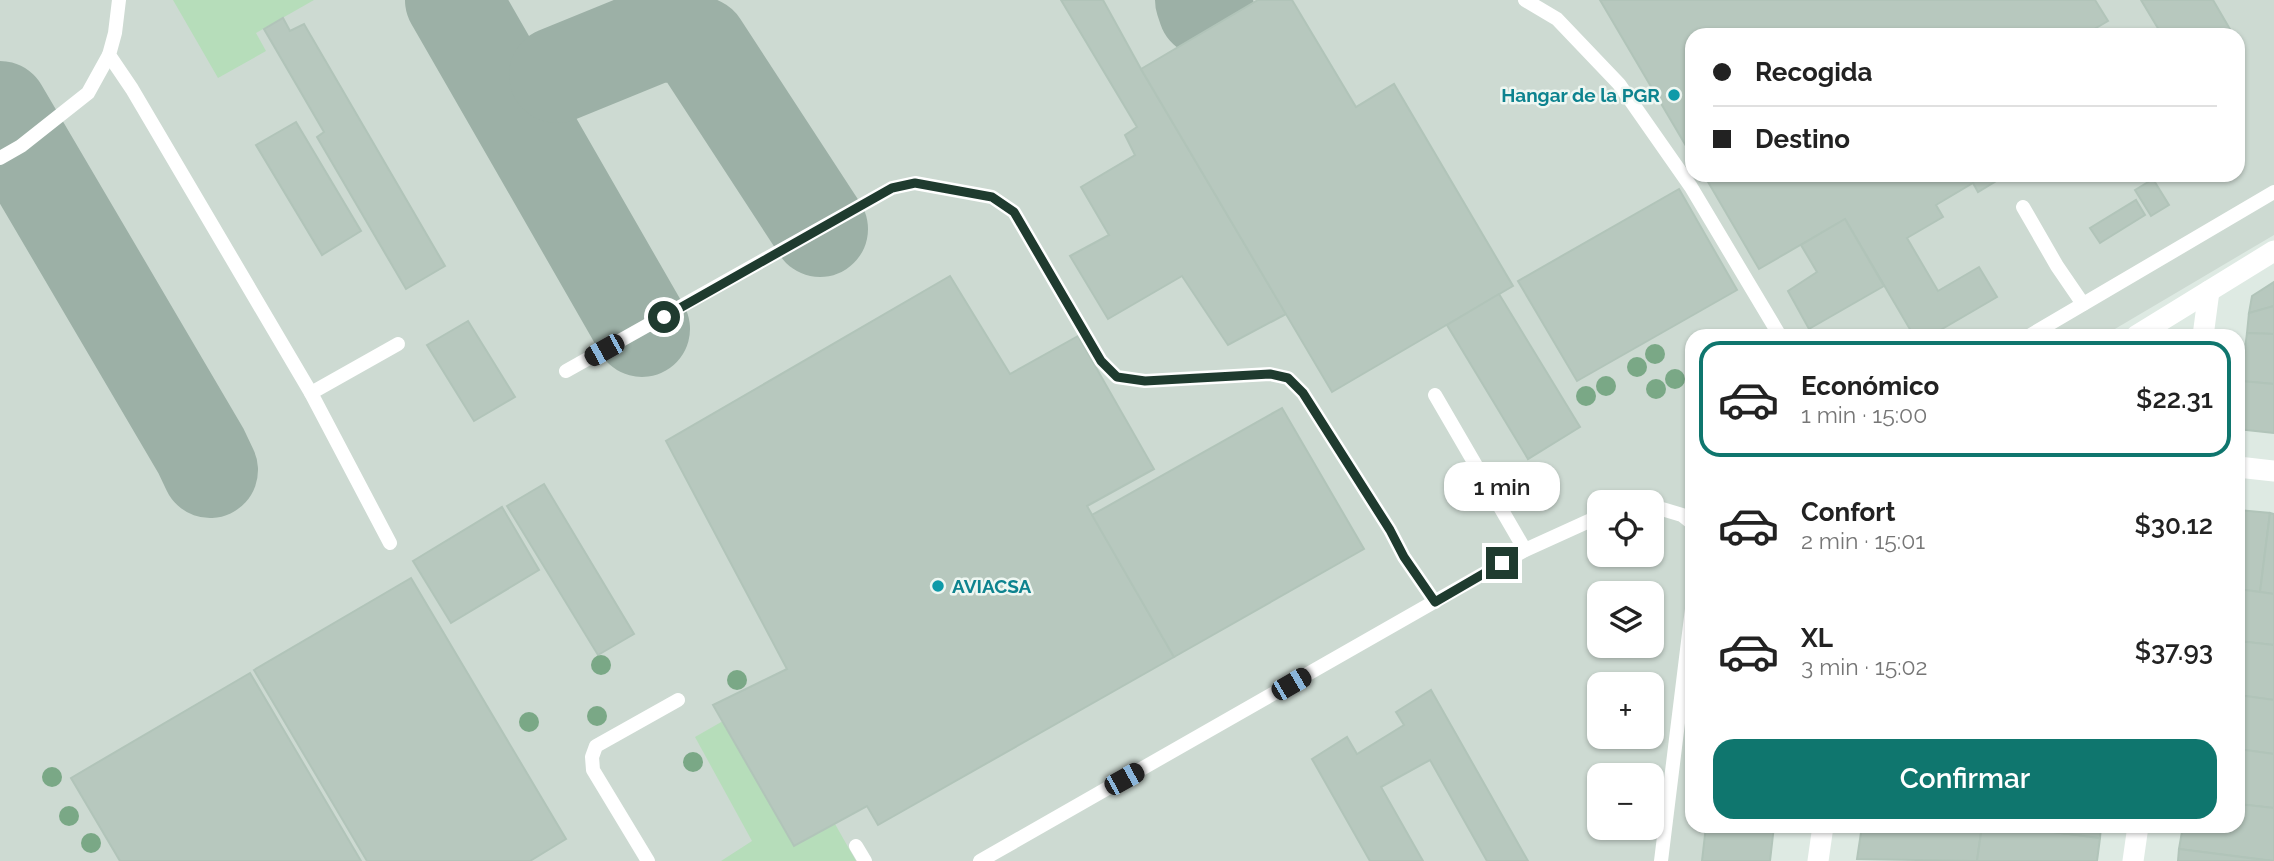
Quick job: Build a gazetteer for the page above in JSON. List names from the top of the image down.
{
  "places": ["Hangar de la PGR", "AVIACSA"],
  "page": {
    "banner": ["Recogida", "Destino"],
    "list": [
      {
        "name": "Económico",
        "note": "1 min · 15:00",
        "value": "$22.31"
      },
      {
        "name": "Confort",
        "note": "2 min · 15:01",
        "value": "$30.12"
      },
      {
        "name": "XL",
        "note": "3 min · 15:02",
        "value": "$37.93"
      }
    ],
    "bubble": "1 min",
    "map_buttons": ["+", "−"],
    "buttons": "Confirmar"
  }
}
